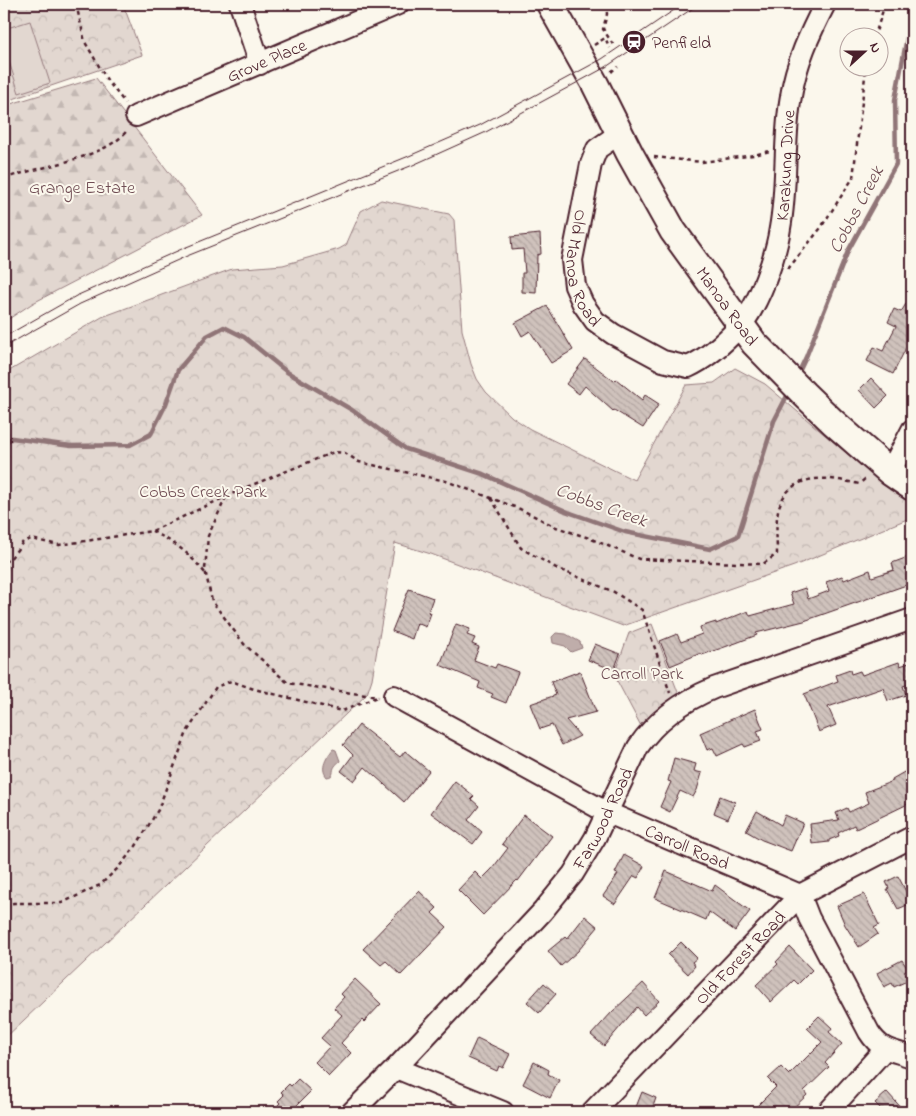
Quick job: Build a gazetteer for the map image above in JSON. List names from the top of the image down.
{
  "streets": {
    "main road": ["Manoa Road"],
    "street": [
      "Grove Place",
      "Karakung Drive",
      "Old Manoa Road",
      "Farwood Road",
      "Carroll Road",
      "Old Forest Road"
    ]
  },
  "crossings": [
    ["Karakung Drive", "Old Manoa Road"],
    ["Karakung Drive", "Manoa Road"],
    ["Old Manoa Road", "Manoa Road"],
    ["Farwood Road", "Carroll Road"],
    ["Carroll Road", "Old Forest Road"]
  ],
  "water": ["Cobbs Creek"],
  "parks": ["Grange Estate", "Cobbs Creek Park", "Carroll Park"],
  "places": {
    "station": ["Penfield"]
  },
  "north": "right"
}
